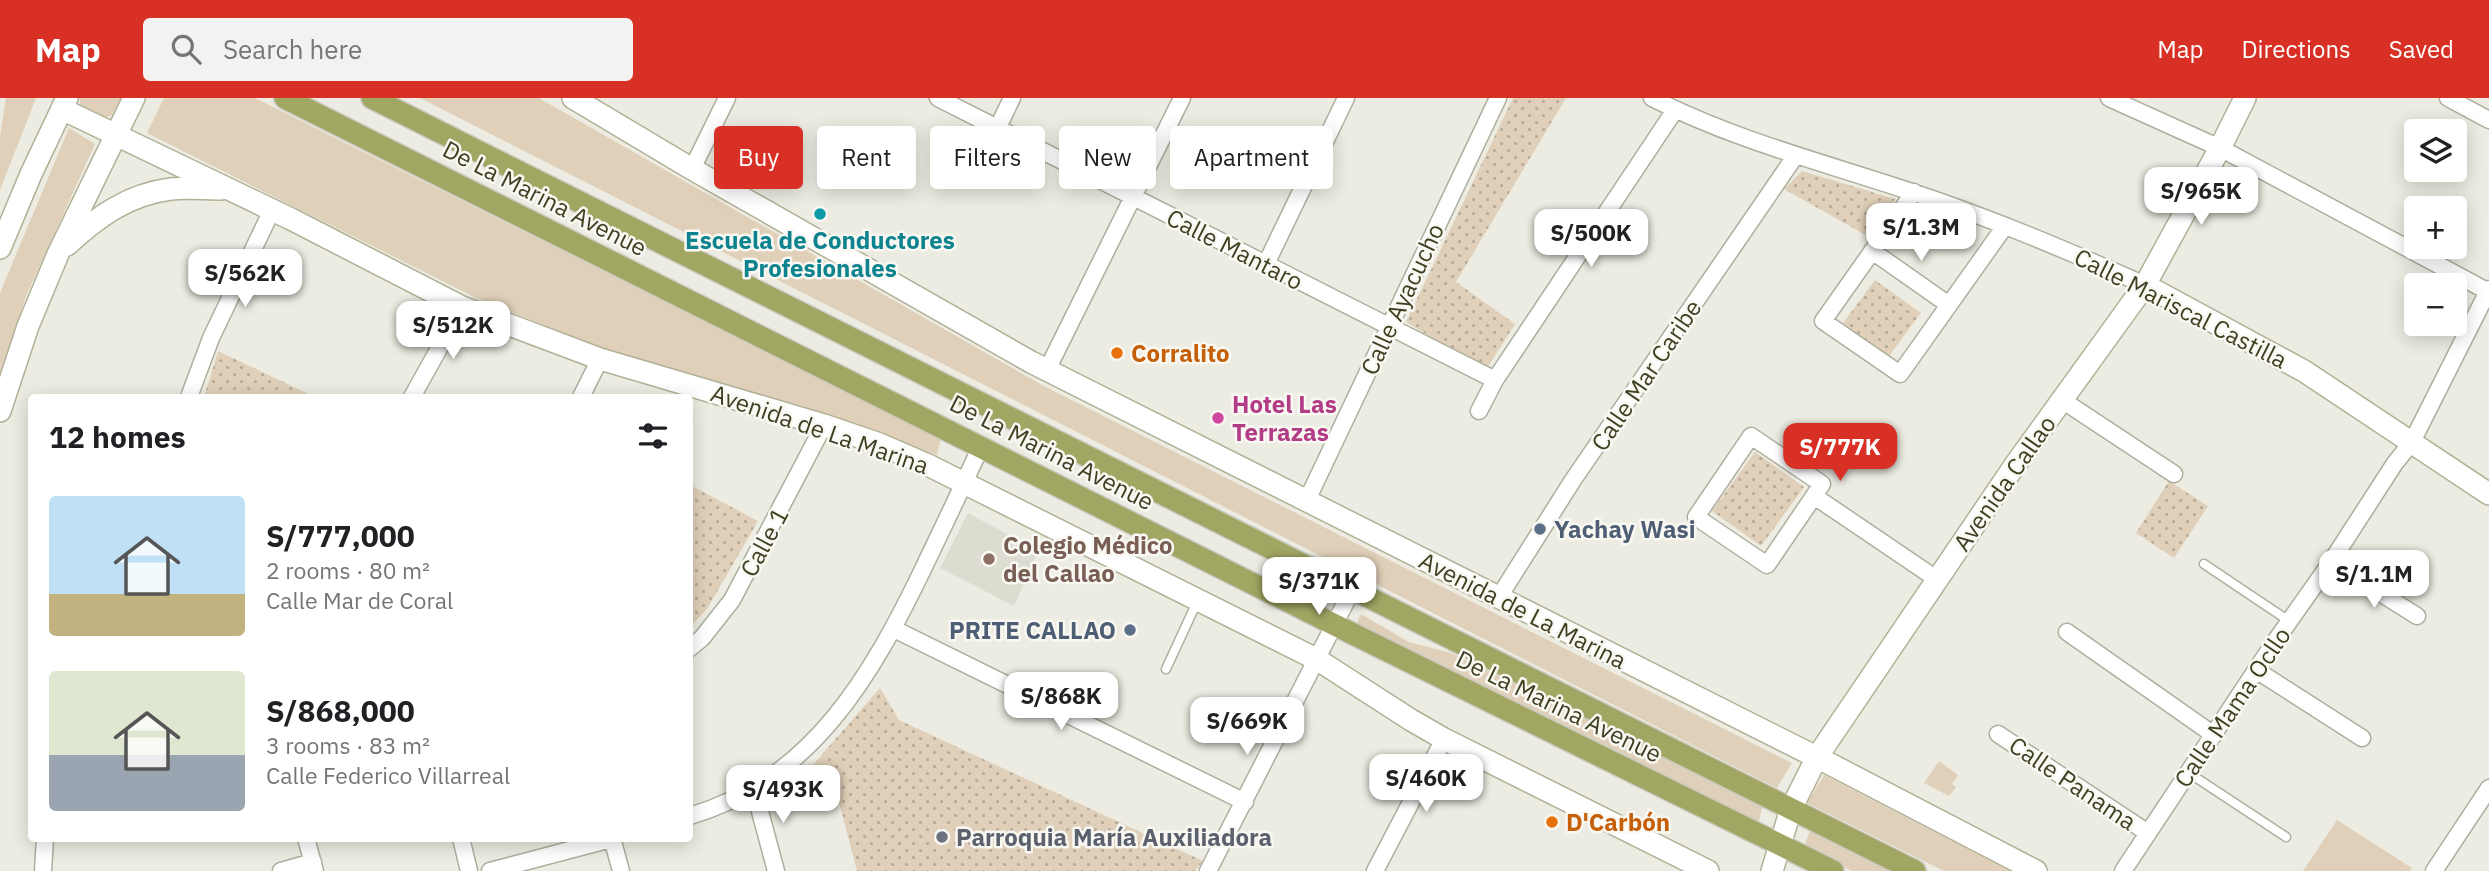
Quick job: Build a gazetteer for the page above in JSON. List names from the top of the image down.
{
  "streets": {
    "main road": [
      "De La Marina Avenue",
      "Calle Mariscal Castilla",
      "Avenida de La Marina",
      "Avenida Callao"
    ],
    "street": [
      "Calle Mantaro",
      "Calle Ayacucho",
      "Calle Mar Caribe",
      "Calle 1",
      "Calle Mama Ocllo",
      "Calle Panama"
    ]
  },
  "crossings": [
    ["De La Marina Avenue", "Avenida Callao"],
    ["Calle Mantaro", "Calle Ayacucho"],
    ["Calle Ayacucho", "Avenida de La Marina"],
    ["Calle Mariscal Castilla", "Calle Mar Caribe"],
    ["Calle Mariscal Castilla", "Avenida Callao"],
    ["Calle Mariscal Castilla", "Calle Mama Ocllo"],
    ["Calle Mar Caribe", "Avenida de La Marina"],
    ["Avenida de La Marina", "Avenida Callao"],
    ["Avenida de La Marina", "Calle 1"],
    ["Calle Mama Ocllo", "Calle Panama"]
  ],
  "places": [
    "Escuela de Conductores Profesionales",
    "Corralito",
    "Hotel Las Terrazas",
    "Yachay Wasi",
    "Colegio Médico del Callao",
    "PRITE CALLAO",
    "D'Carbón",
    "Parroquia María Auxiliadora"
  ],
  "page": {
    "header": "Map",
    "search": "Search here",
    "nav": ["Map", "Directions", "Saved"],
    "map_buttons": ["+", "−"],
    "chip": [
      "Buy",
      "Rent",
      "Filters",
      "New",
      "Apartment"
    ],
    "price": [
      "S/965K",
      "S/1.3M",
      "S/500K",
      "S/562K",
      "S/512K",
      "S/777K",
      "S/1.1M",
      "S/371K",
      "S/868K",
      "S/669K",
      "S/460K",
      "S/493K"
    ],
    "heading": "12 homes",
    "list": [
      {
        "name": "S/777,000",
        "note": "2 rooms · 80 m² · Calle Mar de Coral"
      },
      {
        "name": "S/868,000",
        "note": "3 rooms · 83 m² · Calle Federico Villarreal"
      }
    ]
  }
}
